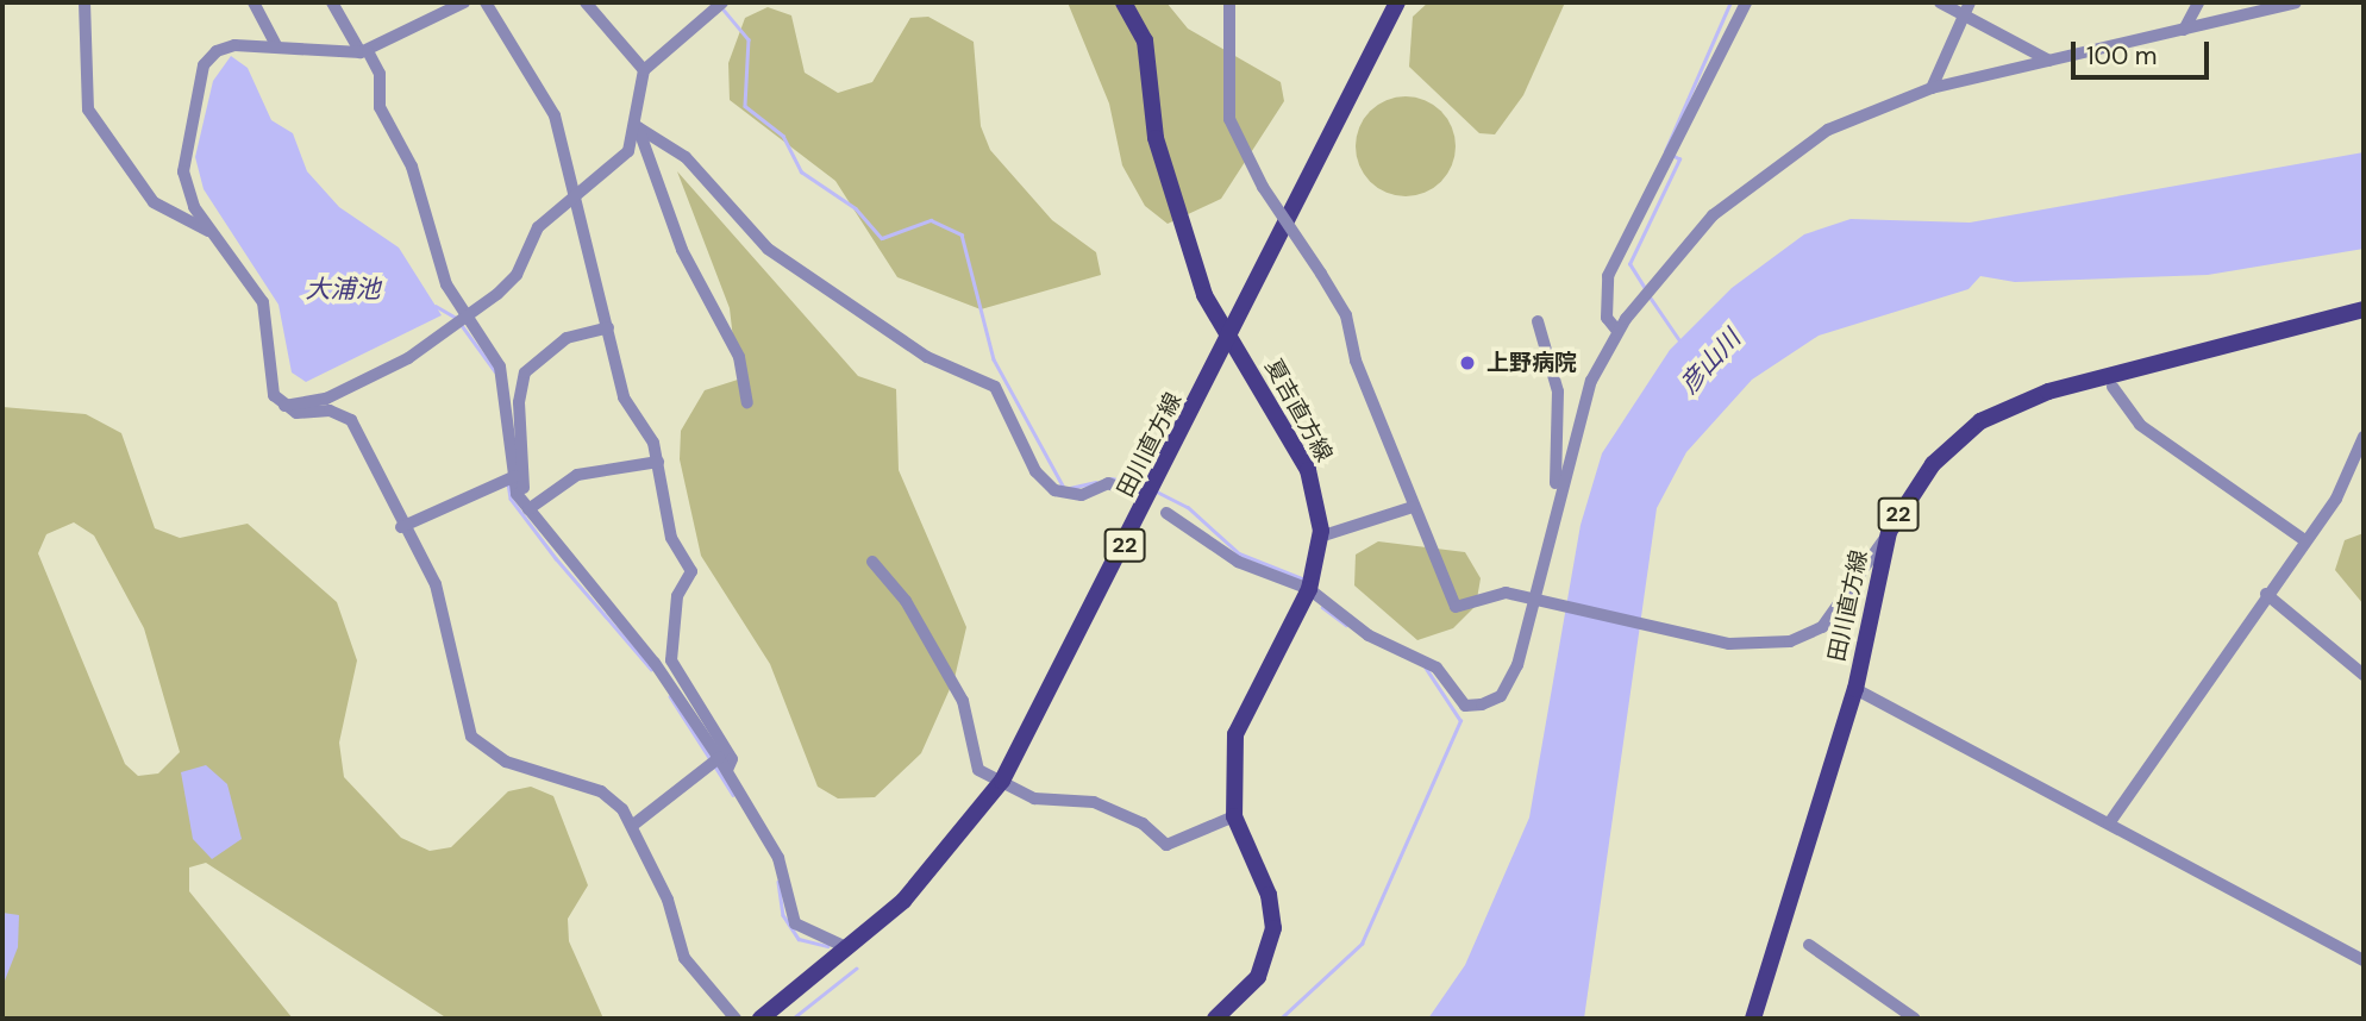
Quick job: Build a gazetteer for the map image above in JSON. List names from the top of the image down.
{
  "streets": {
    "main road": ["夏吉直方線", "田川直方線", "22"]
  },
  "crossings": [
    ["夏吉直方線", "田川直方線"]
  ],
  "water": ["大浦池", "彦山川"],
  "places": ["上野病院"],
  "scale_bar": "100 m"
}
